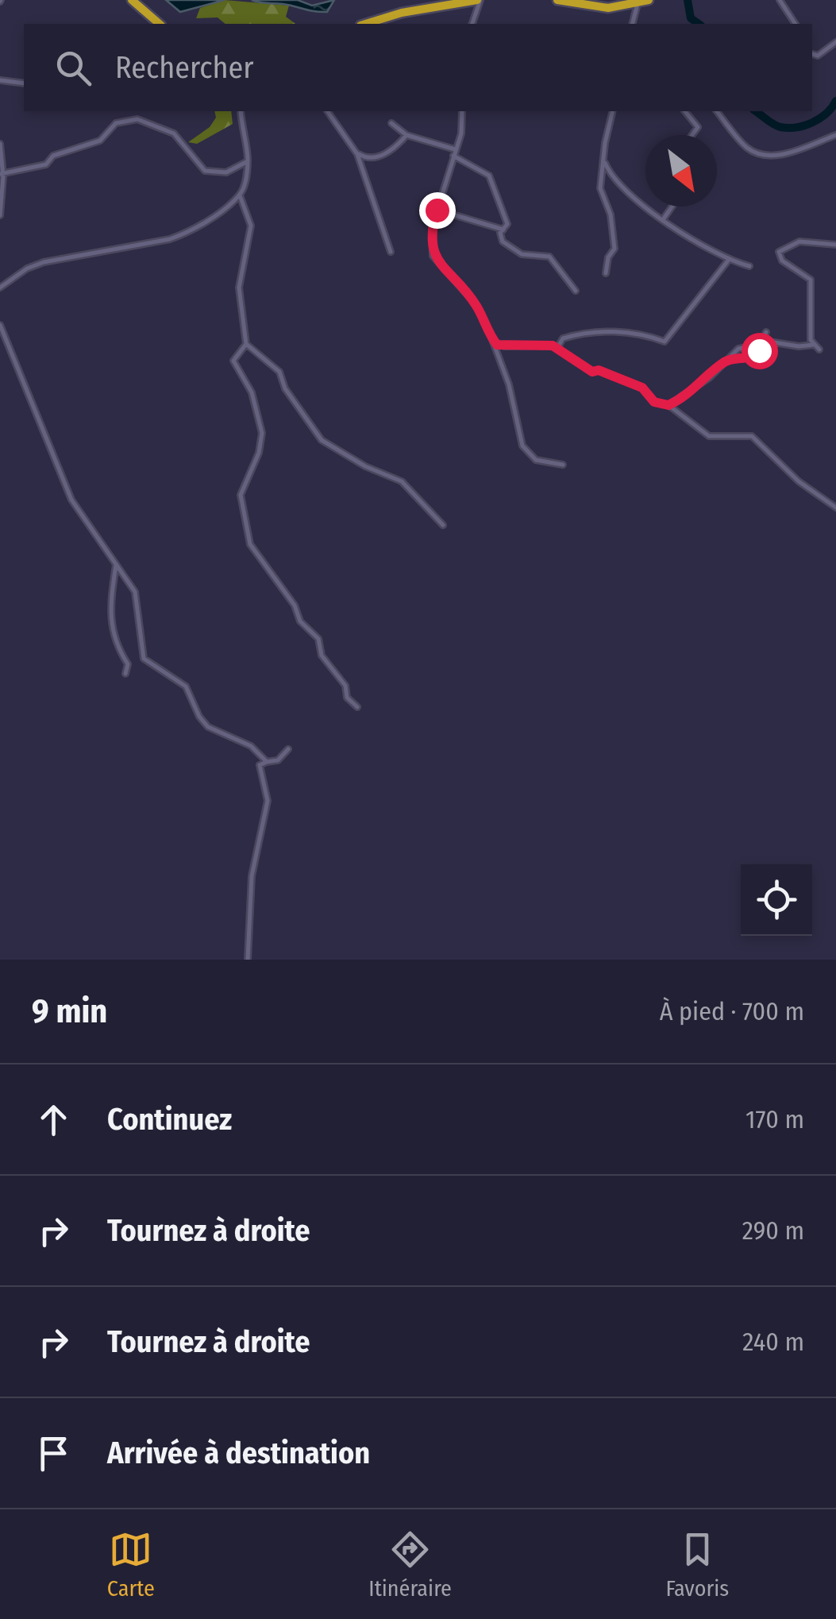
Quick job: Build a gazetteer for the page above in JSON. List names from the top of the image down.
{
  "north": "bottom right",
  "page": {
    "search": "Rechercher",
    "heading": ["9 min", "À pied · 700 m"],
    "list": [
      ["Continuez", "170 m"],
      ["Tournez à droite", "290 m"],
      ["Tournez à droite", "240 m"],
      "Arrivée à destination"
    ],
    "nav": ["Carte", "Itinéraire", "Favoris"]
  }
}
